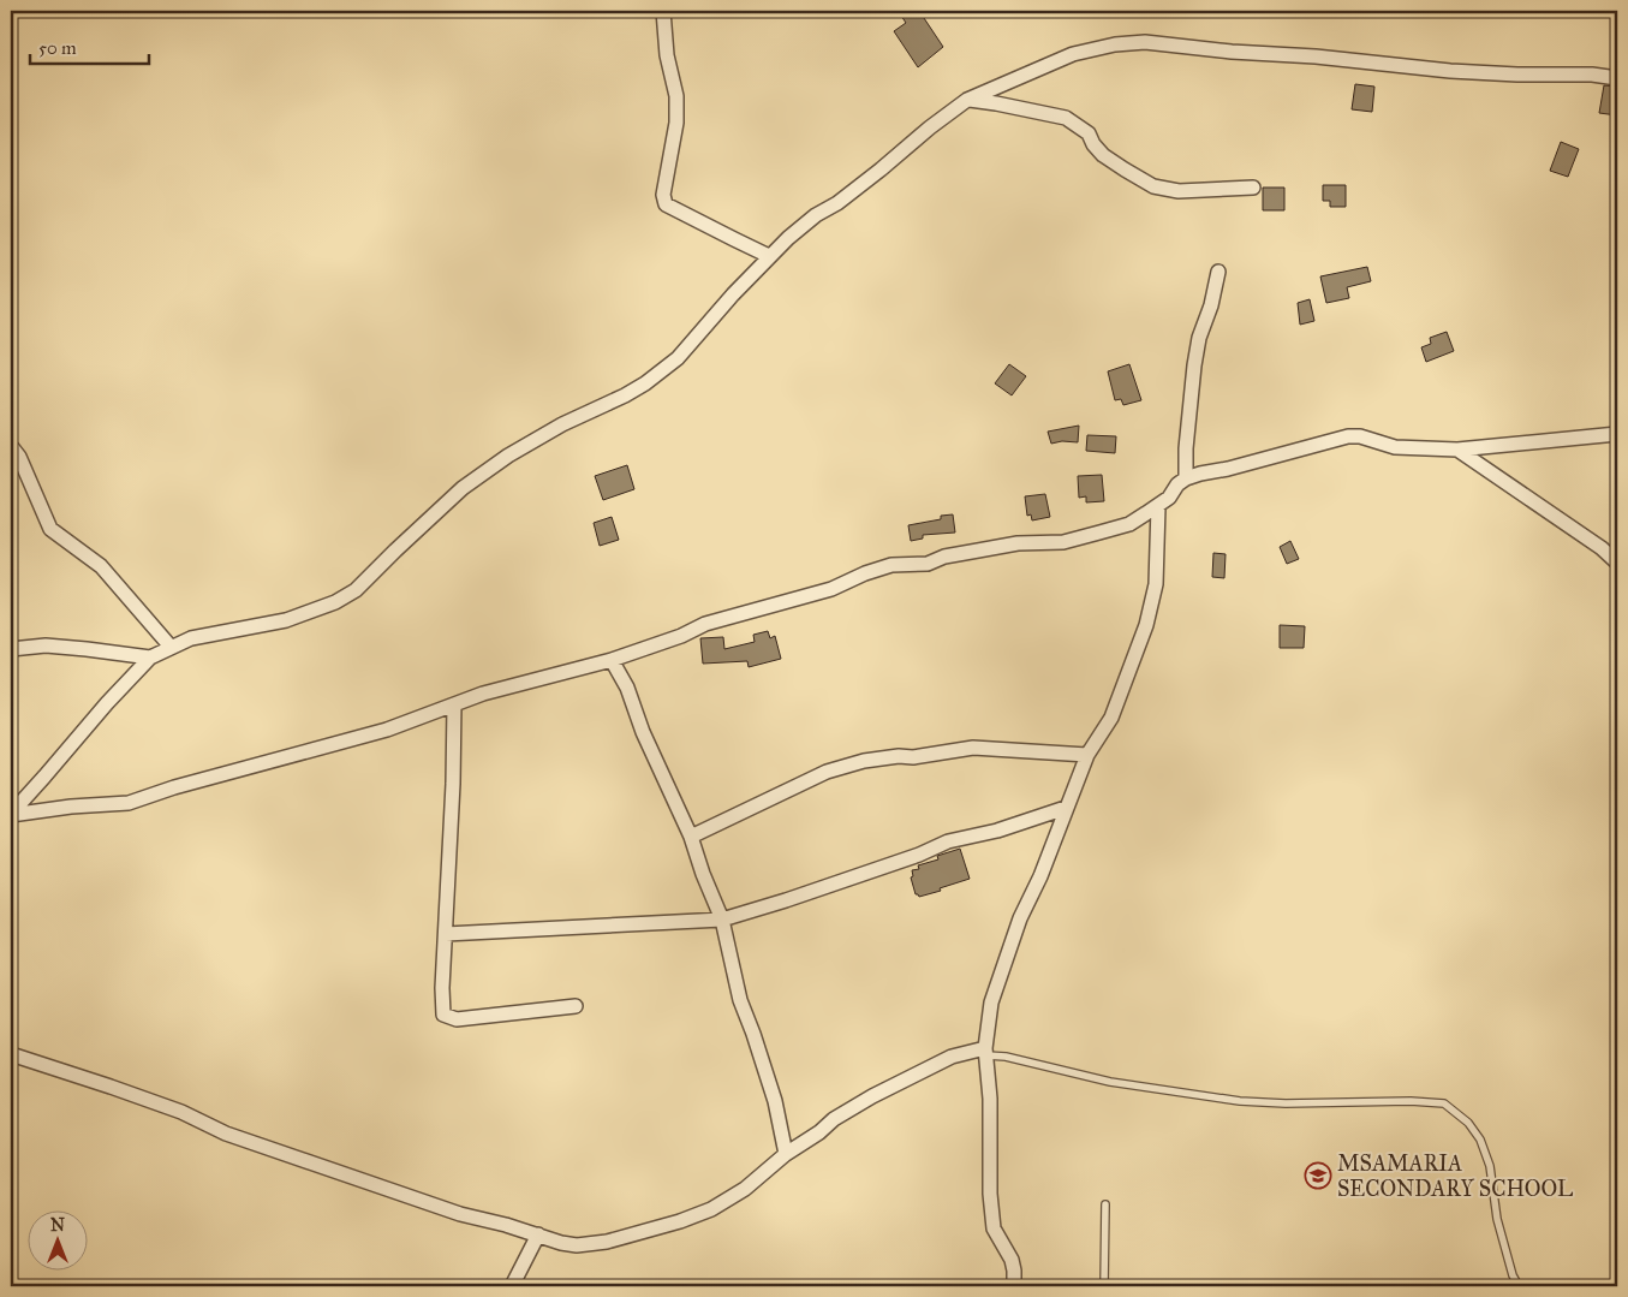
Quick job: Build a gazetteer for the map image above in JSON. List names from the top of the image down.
{
  "places": {
    "school or university": ["MSAMARIA SECONDARY SCHOOL"]
  },
  "scale_bar": "50 m",
  "north": "top"
}
